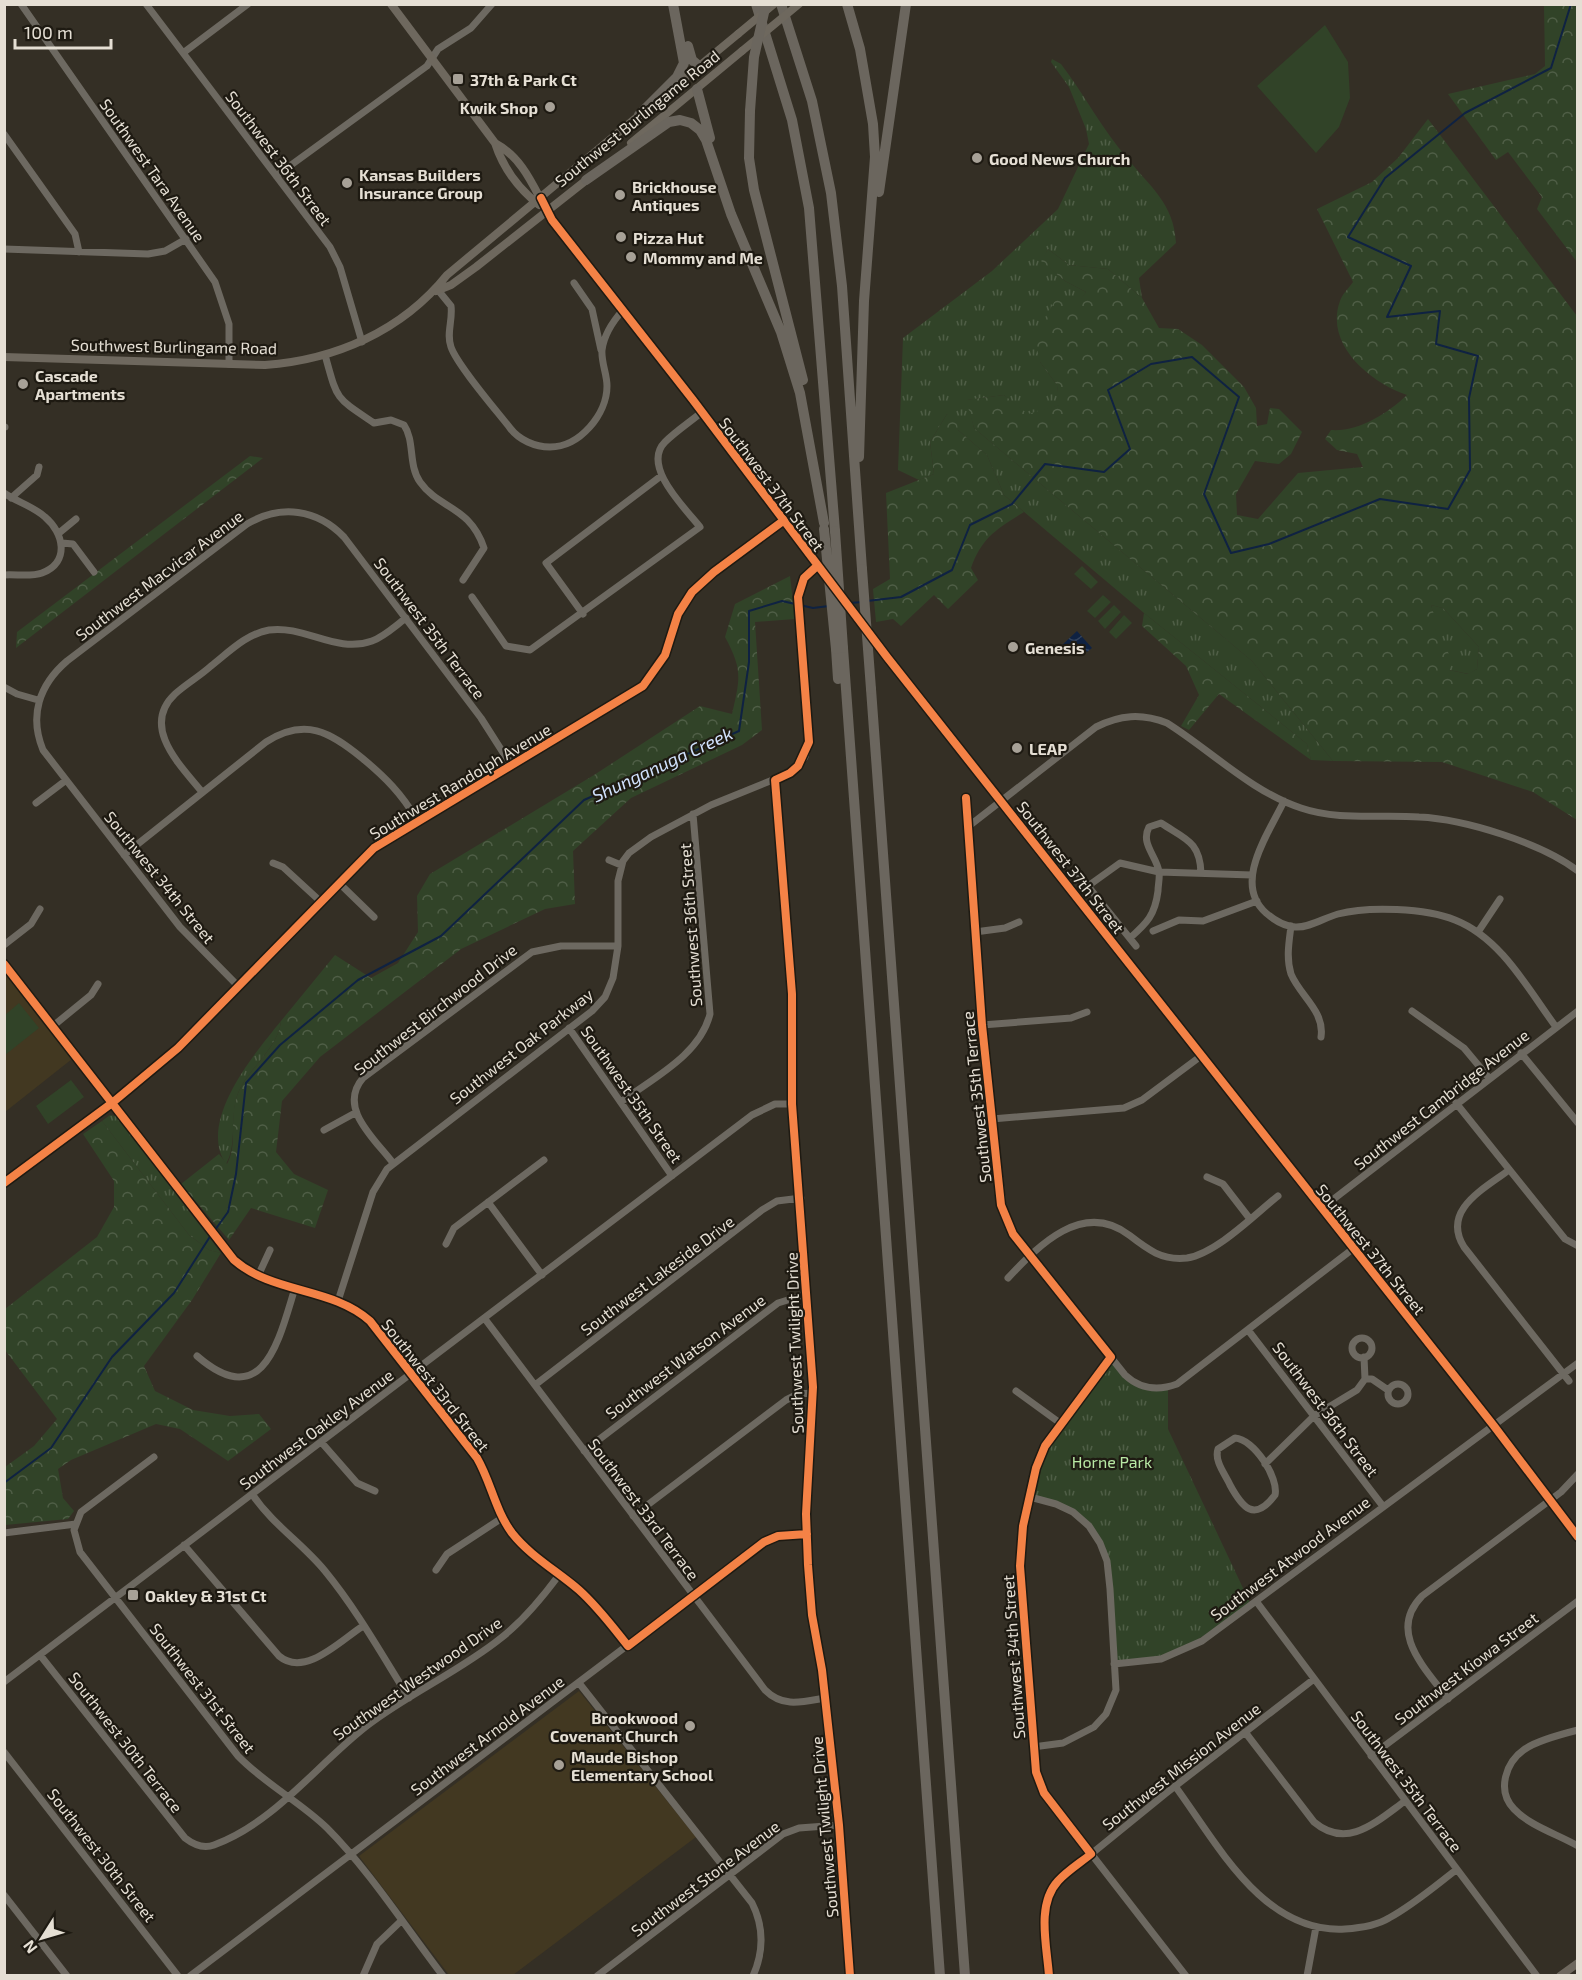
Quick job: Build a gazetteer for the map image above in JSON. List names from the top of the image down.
{
  "streets": {
    "main road": ["Southwest Burlingame Road", "Southwest 37th Street"],
    "street": [
      "Southwest 36th Street",
      "Southwest Tara Avenue",
      "Southwest Macvicar Avenue",
      "Southwest 35th Terrace",
      "Southwest Randolph Avenue",
      "Southwest 34th Street",
      "Southwest Birchwood Drive",
      "Southwest Oak Parkway",
      "Southwest 35th Street",
      "Southwest Cambridge Avenue",
      "Southwest Lakeside Drive",
      "Southwest Twilight Drive",
      "Southwest Watson Avenue",
      "Southwest 33rd Street",
      "Southwest Oakley Avenue",
      "Southwest 33rd Terrace",
      "Southwest Atwood Avenue",
      "Southwest Kiowa Street",
      "Southwest Westwood Drive",
      "Southwest 31st Street",
      "Southwest Arnold Avenue",
      "Southwest 30th Terrace",
      "Southwest Mission Avenue",
      "Southwest 30th Street",
      "Southwest Stone Avenue"
    ]
  },
  "crossings": [
    ["Southwest Burlingame Road", "Southwest 36th Street"],
    ["Southwest Burlingame Road", "Southwest Tara Avenue"],
    ["Southwest Burlingame Road", "Southwest 37th Street"],
    ["Southwest 36th Street", "Southwest 35th Street"],
    ["Southwest 36th Street", "Southwest Atwood Avenue"],
    ["Southwest 37th Street", "Southwest Randolph Avenue"],
    ["Southwest 37th Street", "Southwest Cambridge Avenue"],
    ["Southwest 37th Street", "Southwest Atwood Avenue"],
    ["Southwest Macvicar Avenue", "Southwest 35th Terrace"],
    ["Southwest Macvicar Avenue", "Southwest 34th Street"],
    ["Southwest 35th Terrace", "Southwest Randolph Avenue"],
    ["Southwest 35th Terrace", "Southwest 34th Street"],
    ["Southwest 35th Terrace", "Southwest Atwood Avenue"],
    ["Southwest 35th Terrace", "Southwest Kiowa Street"],
    ["Southwest 35th Terrace", "Southwest Mission Avenue"],
    ["Southwest Randolph Avenue", "Southwest 34th Street"],
    ["Southwest Randolph Avenue", "Southwest 33rd Street"],
    ["Southwest 34th Street", "Southwest Mission Avenue"],
    ["Southwest Birchwood Drive", "Southwest Oak Parkway"],
    ["Southwest Oak Parkway", "Southwest 35th Street"],
    ["Southwest Oak Parkway", "Southwest 33rd Street"],
    ["Southwest 35th Street", "Southwest Oakley Avenue"],
    ["Southwest Lakeside Drive", "Southwest Twilight Drive"],
    ["Southwest Lakeside Drive", "Southwest 33rd Terrace"],
    ["Southwest Twilight Drive", "Southwest Watson Avenue"],
    ["Southwest Twilight Drive", "Southwest Oakley Avenue"],
    ["Southwest Twilight Drive", "Southwest 33rd Terrace"],
    ["Southwest Twilight Drive", "Southwest Arnold Avenue"],
    ["Southwest Twilight Drive", "Southwest Stone Avenue"],
    ["Southwest Watson Avenue", "Southwest 33rd Terrace"],
    ["Southwest 33rd Street", "Southwest Oakley Avenue"],
    ["Southwest 33rd Street", "Southwest Westwood Drive"],
    ["Southwest 33rd Street", "Southwest Arnold Avenue"],
    ["Southwest Oakley Avenue", "Southwest 33rd Terrace"],
    ["Southwest Oakley Avenue", "Southwest 31st Street"],
    ["Southwest Oakley Avenue", "Southwest 30th Terrace"],
    ["Southwest 33rd Terrace", "Southwest Arnold Avenue"],
    ["Southwest Westwood Drive", "Southwest 31st Street"],
    ["Southwest Westwood Drive", "Southwest 30th Terrace"],
    ["Southwest 31st Street", "Southwest Arnold Avenue"]
  ],
  "water": ["Shunganuga Creek"],
  "parks": ["Horne Park"],
  "places": {
    "transit": ["37th & Park Ct", "Oakley & 31st Ct"],
    "other": [
      "Kwik Shop",
      "Good News Church",
      "Kansas Builders Insurance Group",
      "Brickhouse Antiques",
      "Pizza Hut",
      "Mommy and Me",
      "Cascade Apartments",
      "Genesis",
      "LEAP",
      "Brookwood Covenant Church",
      "Maude Bishop Elementary School"
    ]
  },
  "scale_bar": "100 m",
  "north": "bottom left"
}
